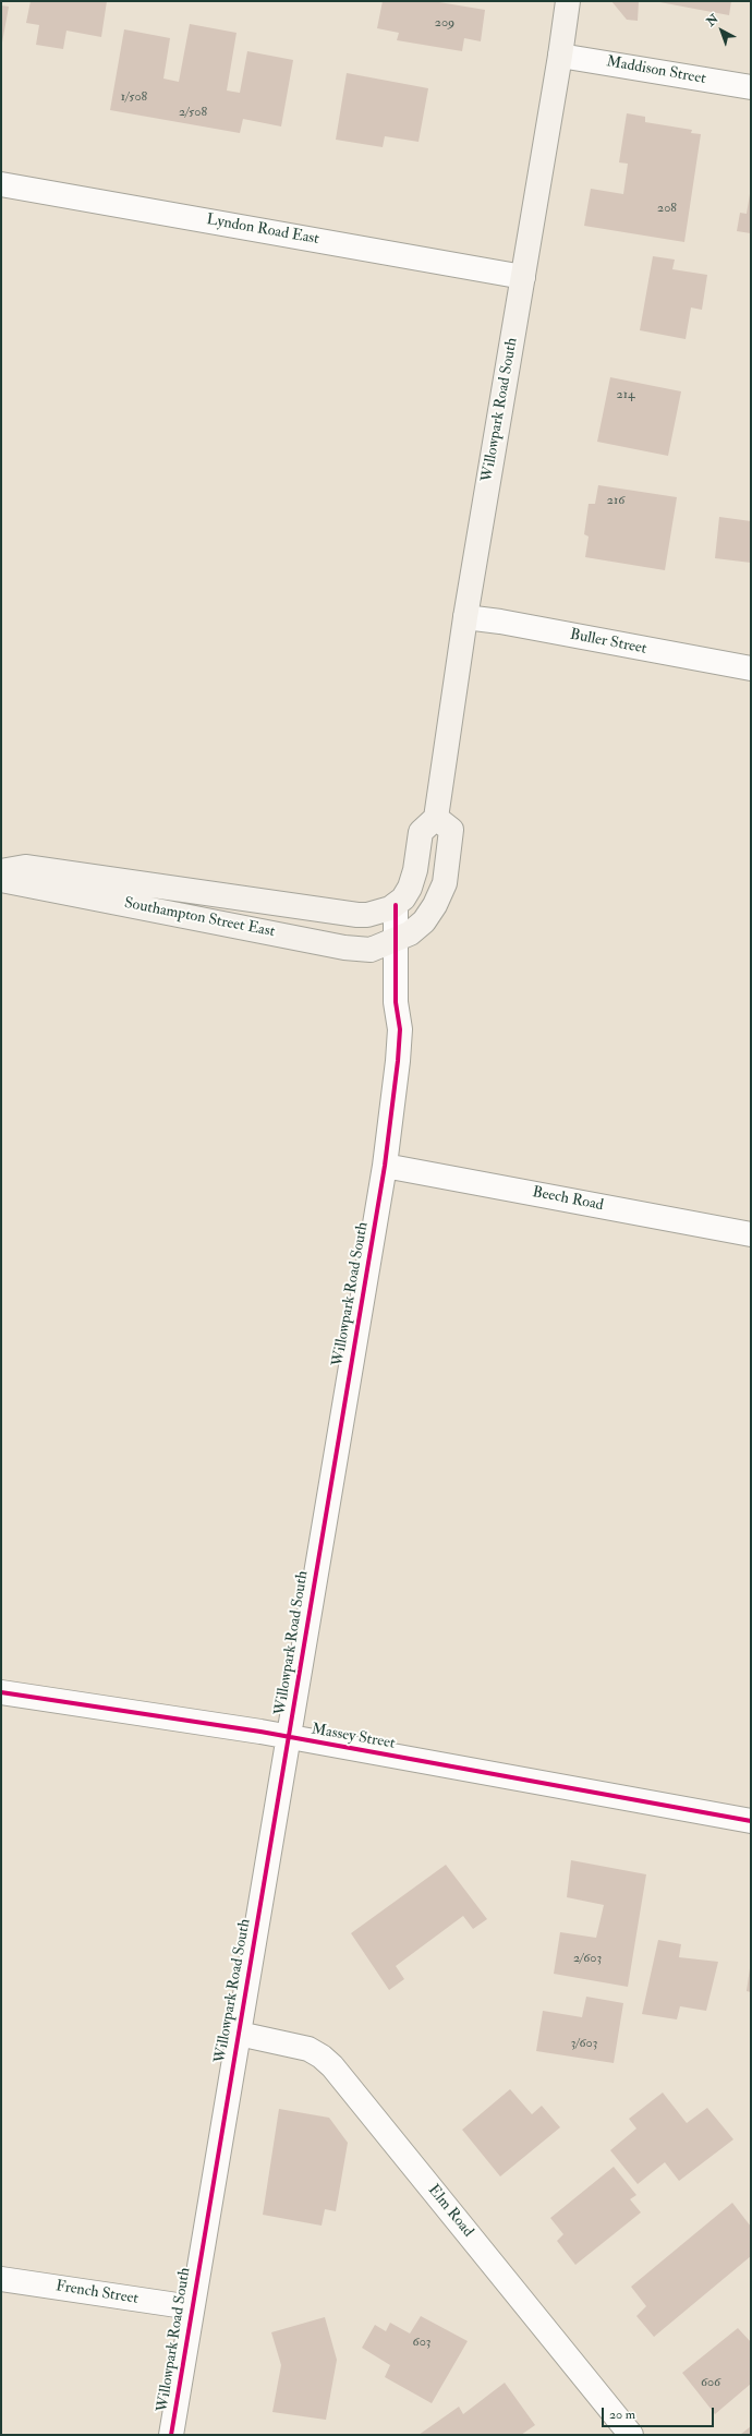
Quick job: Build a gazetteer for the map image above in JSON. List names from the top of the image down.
{
  "streets": {
    "main road": ["Willowpark Road South", "Southampton Street East"],
    "street": [
      "Maddison Street",
      "Lyndon Road East",
      "Buller Street",
      "Beech Road",
      "Massey Street",
      "Elm Road",
      "French Street"
    ]
  },
  "crossings": [
    ["Maddison Street", "Willowpark Road South"],
    ["Lyndon Road East", "Willowpark Road South"],
    ["Willowpark Road South", "Buller Street"],
    ["Willowpark Road South", "Southampton Street East"],
    ["Willowpark Road South", "Beech Road"],
    ["Willowpark Road South", "Massey Street"],
    ["Willowpark Road South", "Elm Road"],
    ["Willowpark Road South", "French Street"]
  ],
  "house_numbers": [
    "209",
    "1/508",
    "2/508",
    "208",
    "214",
    "216",
    "2/603",
    "3/603",
    "603",
    "606"
  ],
  "scale_bar": "20 m",
  "north": "top left"
}
